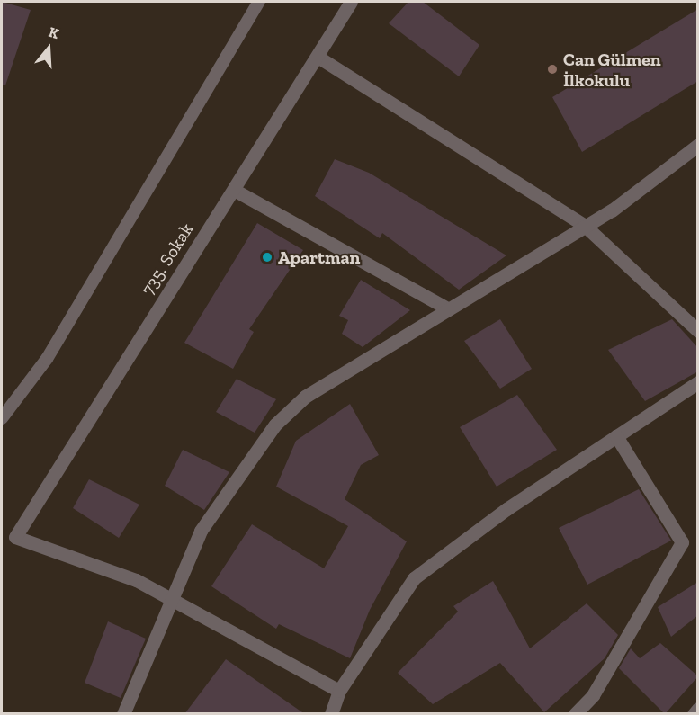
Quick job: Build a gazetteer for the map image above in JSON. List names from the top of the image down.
{
  "streets": {
    "street": ["735. Sokak"]
  },
  "places": ["Can Gülmen İlkokulu", "Apartman"],
  "north": "top"
}
